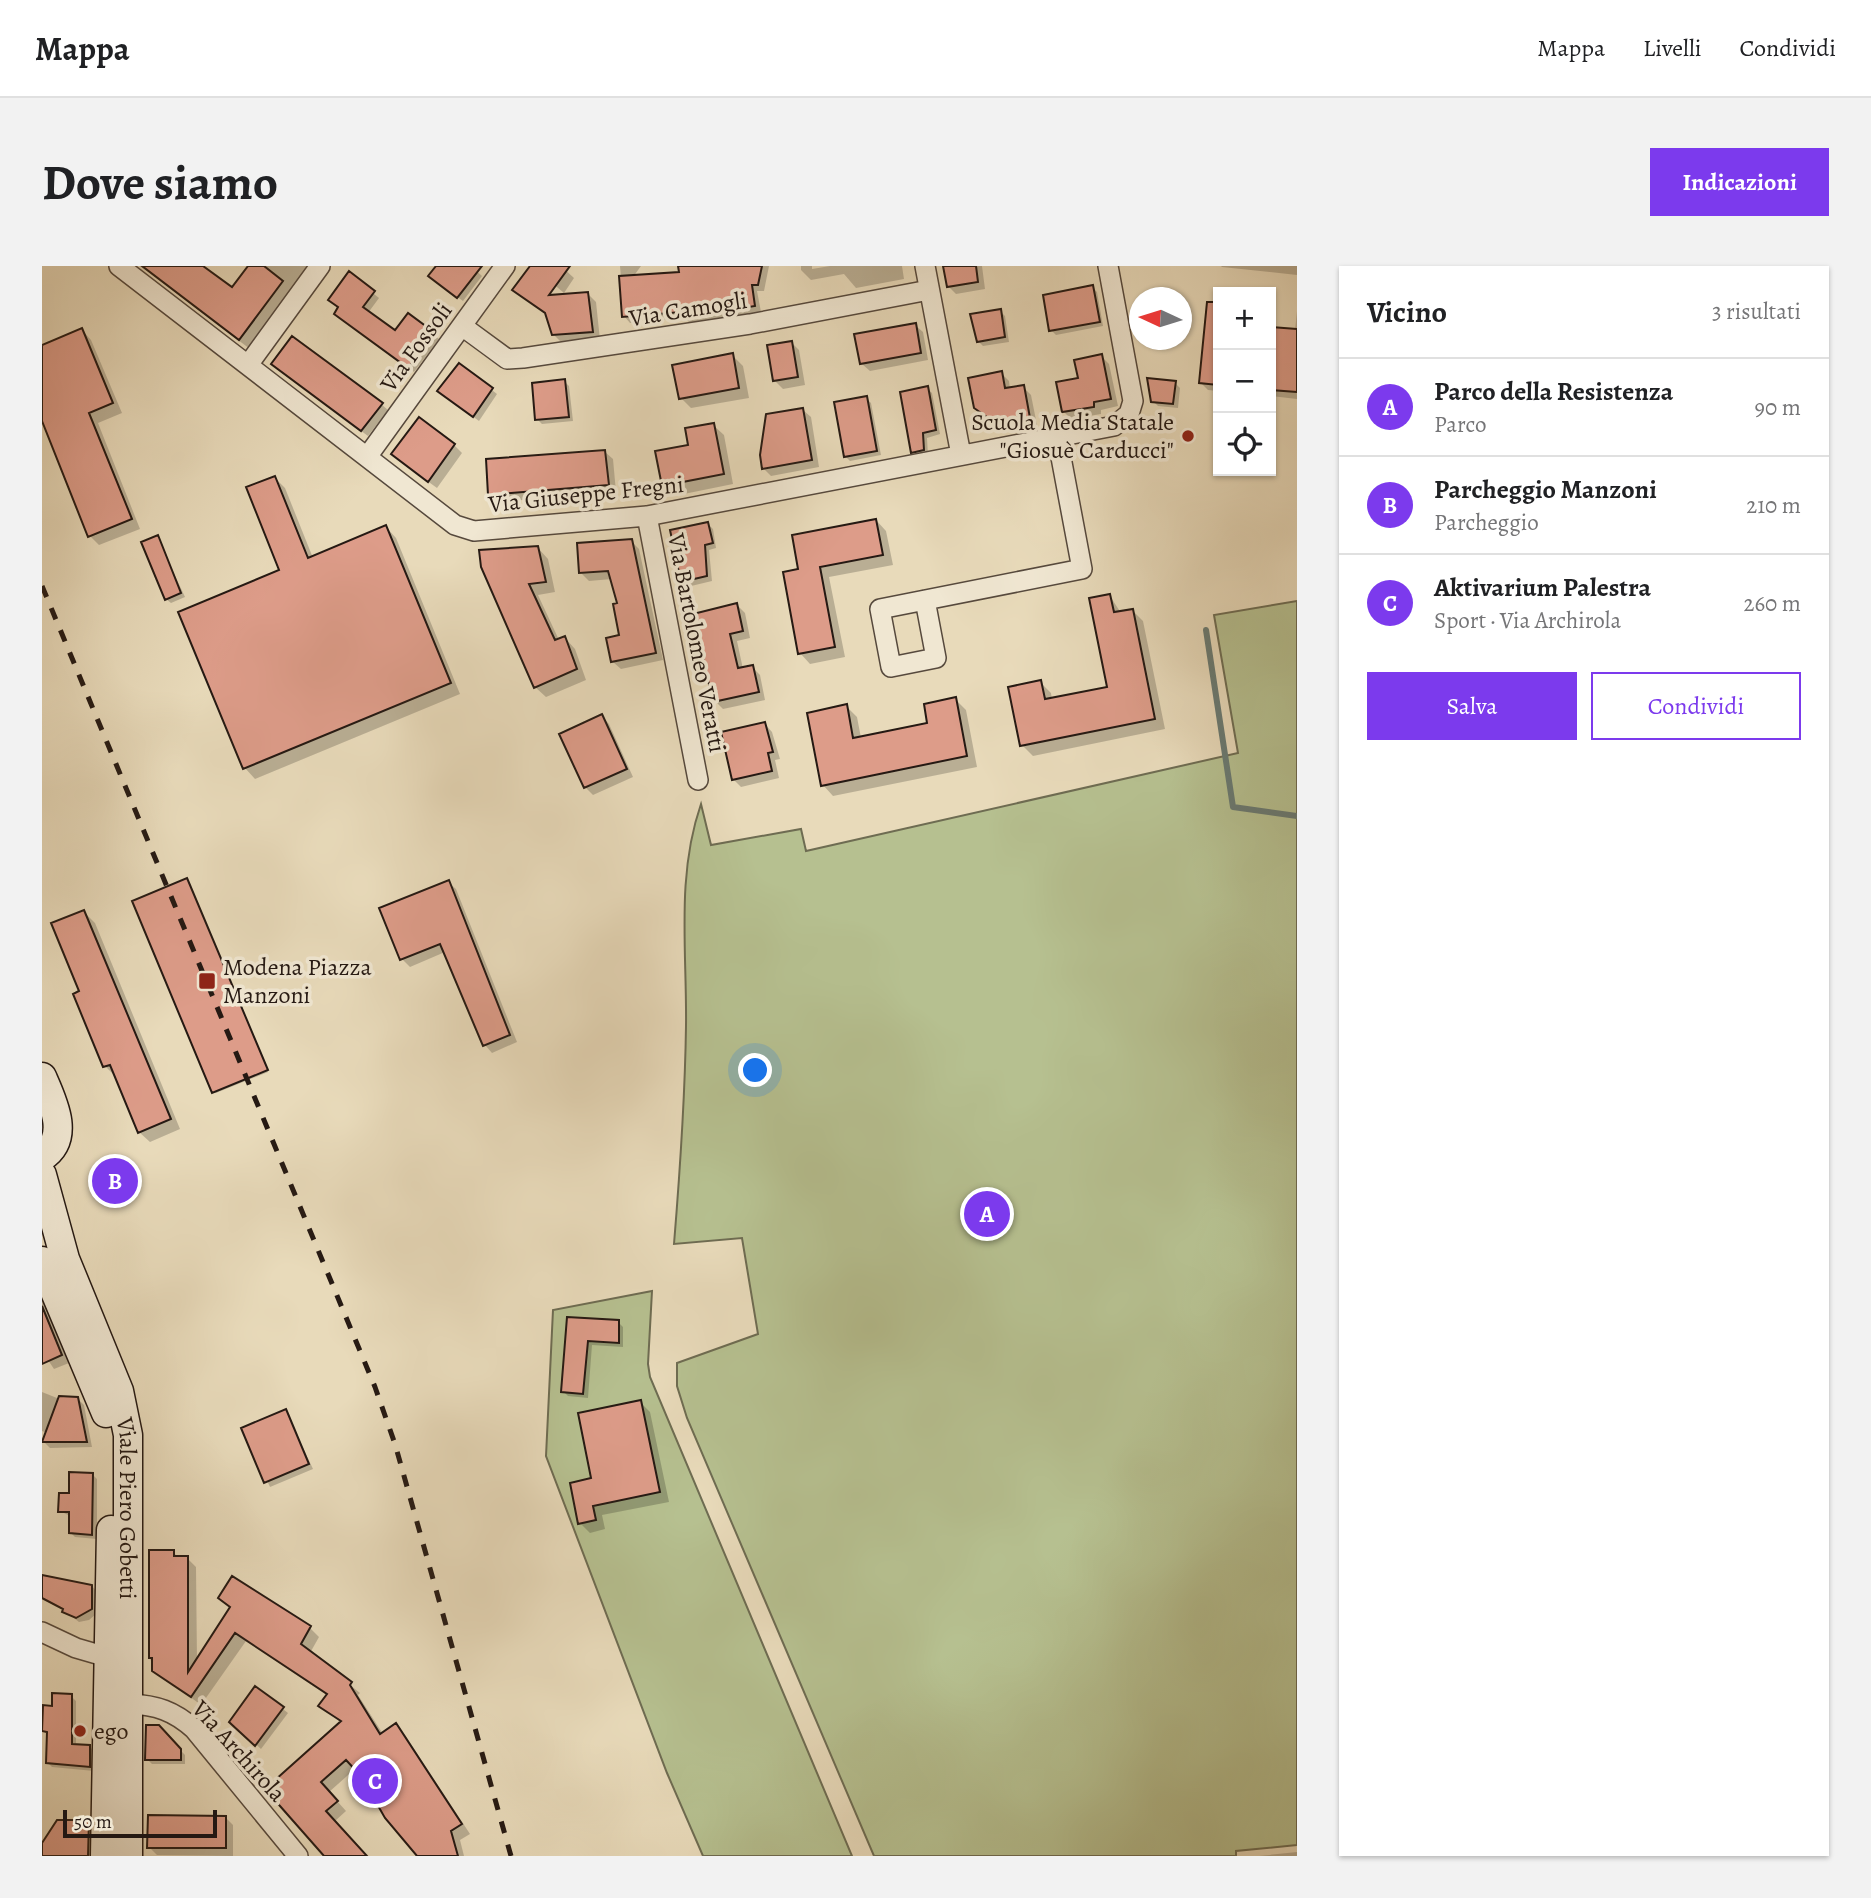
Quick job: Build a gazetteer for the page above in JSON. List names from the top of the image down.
{
  "streets": {
    "main road": ["Viale Piero Gobetti"],
    "street": [
      "Via Camogli",
      "Via Fossoli",
      "Via Giuseppe Fregni",
      "Via Bartolomeo Veratti",
      "Via Archirola"
    ]
  },
  "crossings": [
    ["Via Camogli", "Via Fossoli"],
    ["Via Fossoli", "Via Giuseppe Fregni"],
    ["Via Giuseppe Fregni", "Via Bartolomeo Veratti"],
    ["Viale Piero Gobetti", "Via Archirola"]
  ],
  "places": {
    "other": ["Scuola Media Statale \"Giosuè Carducci\"", "ego"],
    "transit": ["Modena Piazza Manzoni"]
  },
  "scale_bar": "50 m",
  "north": "left",
  "page": {
    "header": "Mappa",
    "nav": ["Mappa", "Livelli", "Condividi"],
    "buttons": [
      "Indicazioni",
      ["Salva", "Condividi"]
    ],
    "title": "Dove siamo",
    "heading": ["Vicino", "3 risultati"],
    "map_buttons": ["+", "−"],
    "list": [
      {
        "mark": "A",
        "name": "Parco della Resistenza",
        "note": "Parco",
        "value": "90 m"
      },
      {
        "mark": "B",
        "name": "Parcheggio Manzoni",
        "note": "Parcheggio",
        "value": "210 m"
      },
      {
        "mark": "C",
        "name": "Aktivarium Palestra",
        "note": "Sport · Via Archirola",
        "value": "260 m"
      }
    ],
    "pins": ["B", "A", "C"],
    "scale": "50 m"
  }
}
